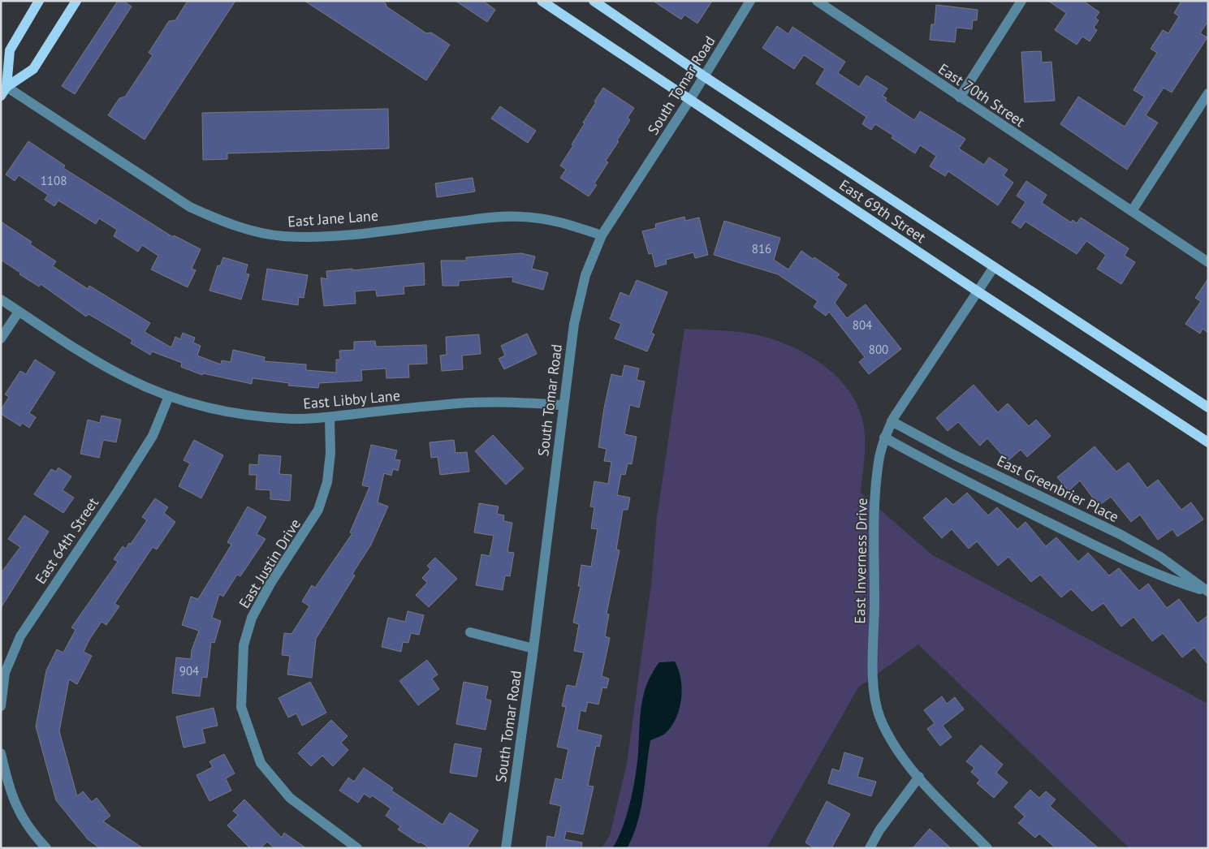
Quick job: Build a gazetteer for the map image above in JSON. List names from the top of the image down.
{
  "streets": {
    "main road": ["East 69th Street"],
    "street": [
      "South Tomar Road",
      "East 70th Street",
      "East Jane Lane",
      "East Libby Lane",
      "East Greenbrier Place",
      "East 64th Street",
      "East Inverness Drive",
      "East Justin Drive"
    ]
  },
  "crossings": [
    ["South Tomar Road", "East 69th Street"],
    ["South Tomar Road", "East Jane Lane"],
    ["South Tomar Road", "East Libby Lane"],
    ["East 69th Street", "East Inverness Drive"],
    ["East Libby Lane", "East 64th Street"],
    ["East Libby Lane", "East Justin Drive"],
    ["East Greenbrier Place", "East Inverness Drive"]
  ],
  "house_numbers": [
    "1108",
    "816",
    "804",
    "800",
    "904"
  ]
}
